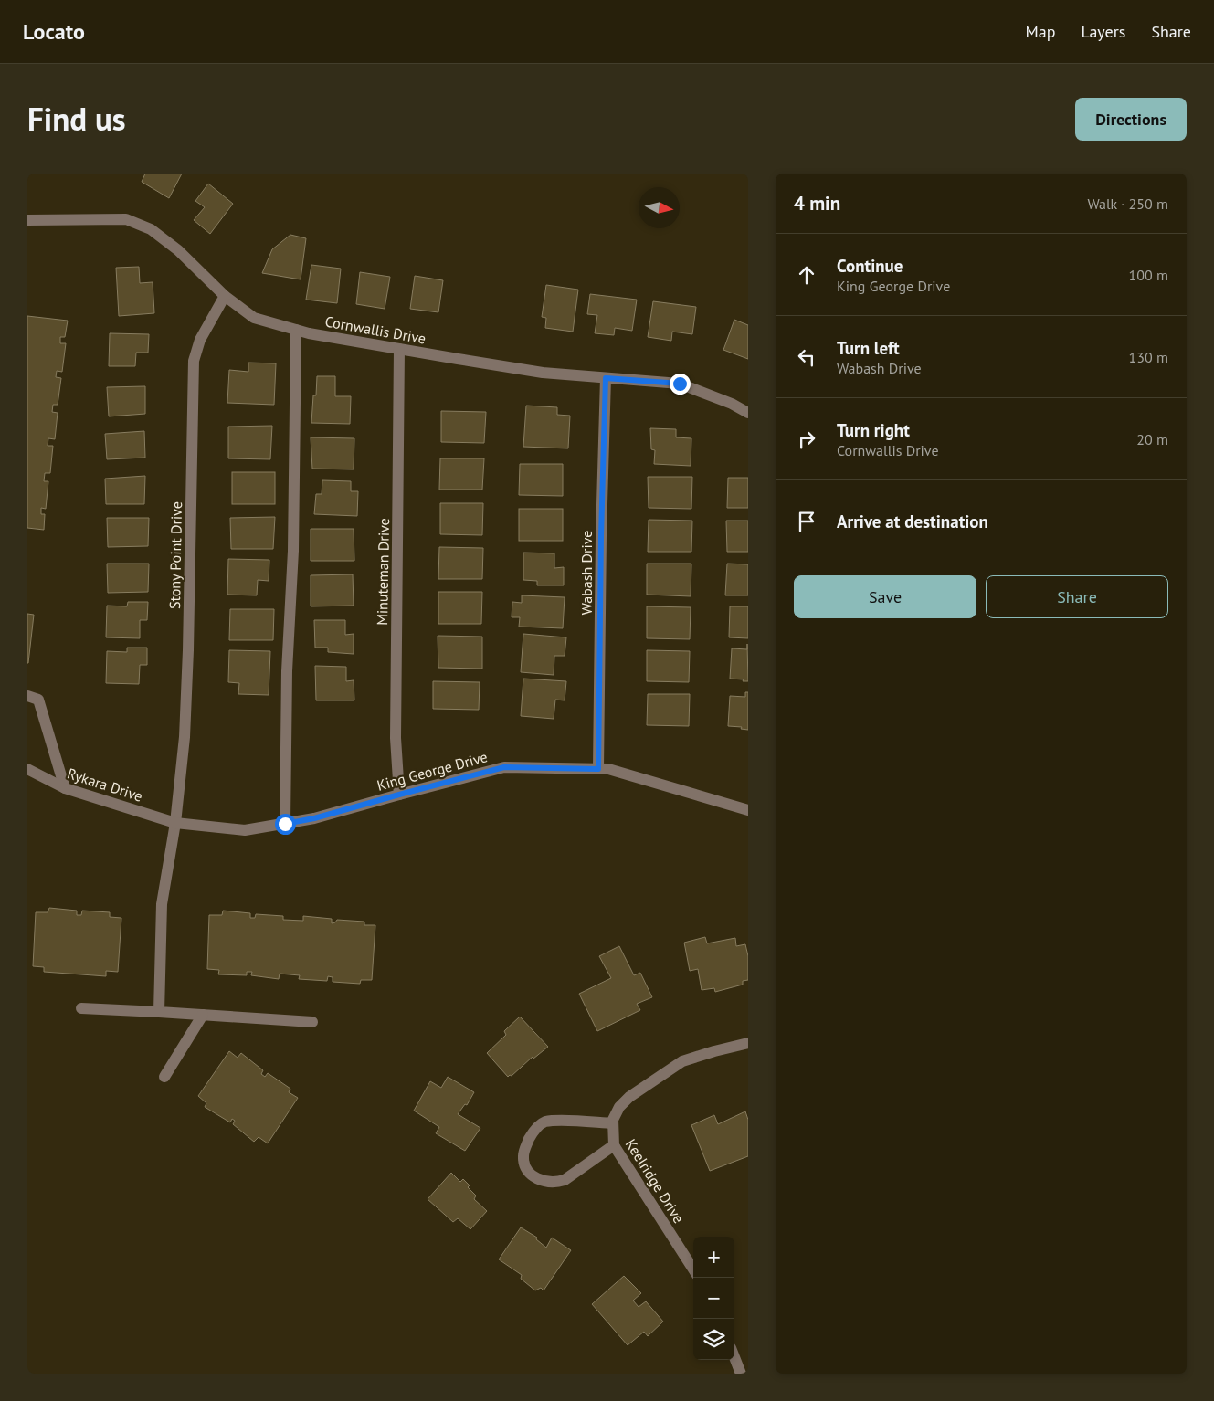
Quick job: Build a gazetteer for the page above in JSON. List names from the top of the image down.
{
  "streets": {
    "street": [
      "Cornwallis Drive",
      "Stony Point Drive",
      "Minuteman Drive",
      "Wabash Drive",
      "King George Drive",
      "Rykara Drive",
      "Keelridge Drive"
    ]
  },
  "crossings": [
    ["Cornwallis Drive", "Stony Point Drive"],
    ["Cornwallis Drive", "Minuteman Drive"],
    ["Cornwallis Drive", "Wabash Drive"],
    ["Stony Point Drive", "King George Drive"],
    ["Stony Point Drive", "Rykara Drive"],
    ["Minuteman Drive", "King George Drive"],
    ["Wabash Drive", "King George Drive"],
    ["King George Drive", "Rykara Drive"]
  ],
  "north": "right",
  "page": {
    "header": "Locato",
    "nav": ["Map", "Layers", "Share"],
    "title": "Find us",
    "buttons": [
      "Directions",
      ["Save", "Share"]
    ],
    "heading": ["4 min", "Walk · 250 m"],
    "list": [
      ["Continue", "King George Drive", "100 m"],
      ["Turn left", "Wabash Drive", "130 m"],
      ["Turn right", "Cornwallis Drive", "20 m"],
      "Arrive at destination"
    ],
    "map_buttons": ["+", "−"]
  }
}
